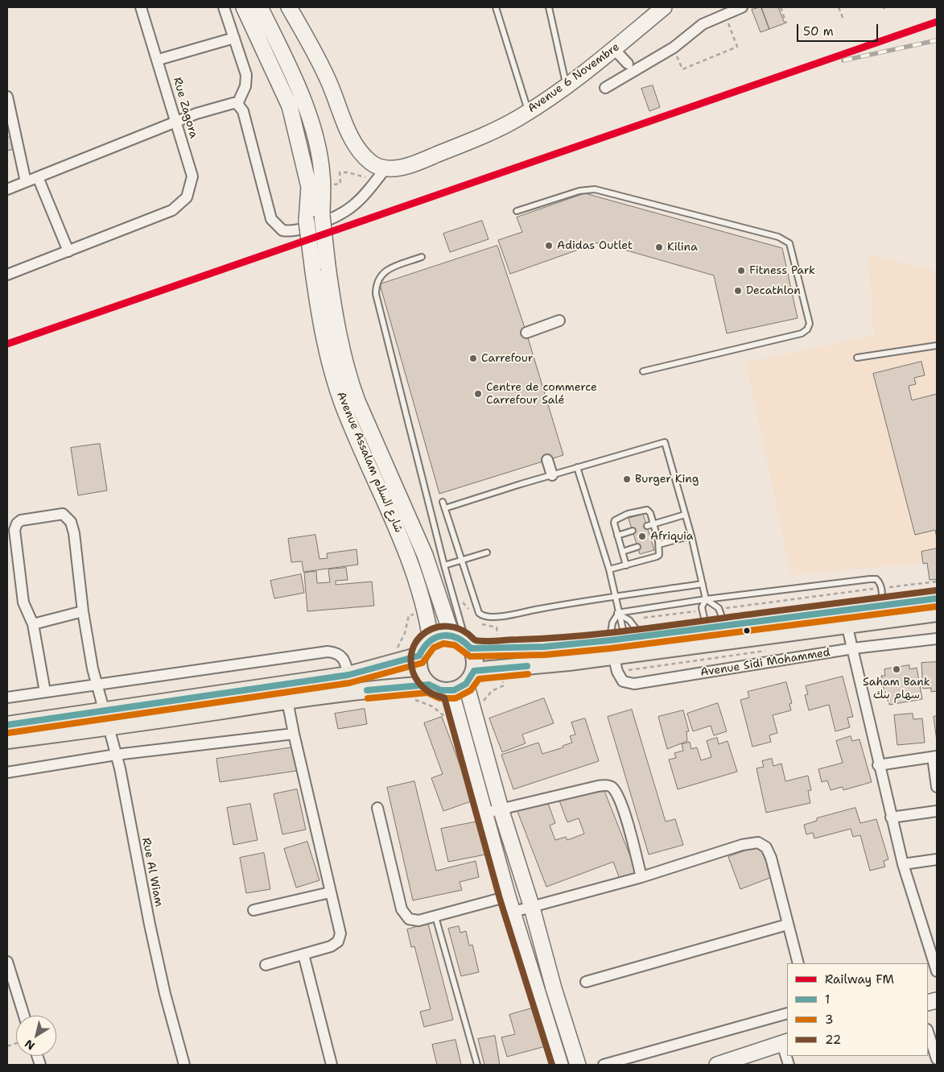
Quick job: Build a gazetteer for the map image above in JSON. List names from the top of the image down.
{
  "streets": {
    "street": [
      "Avenue 6 Novembre",
      "Rue Zagora",
      "Avenue Assalam شارع السلام",
      "Avenue Sidi Mohammed",
      "Rue Al Wiam"
    ]
  },
  "places": [
    "Adidas Outlet",
    "Kilina",
    "Fitness Park",
    "Decathlon",
    "Carrefour",
    "Centre de commerce Carrefour Salé",
    "Burger King",
    "Afriquia",
    "Saham Bank سهام بنك"
  ],
  "lines": [
    "rail line FM",
    "transit line 22",
    "transit line 1",
    "transit line 3"
  ],
  "legend": [
    "Railway FM",
    "1",
    "3",
    "22"
  ],
  "scale_bar": "50 m",
  "north": "bottom left"
}
